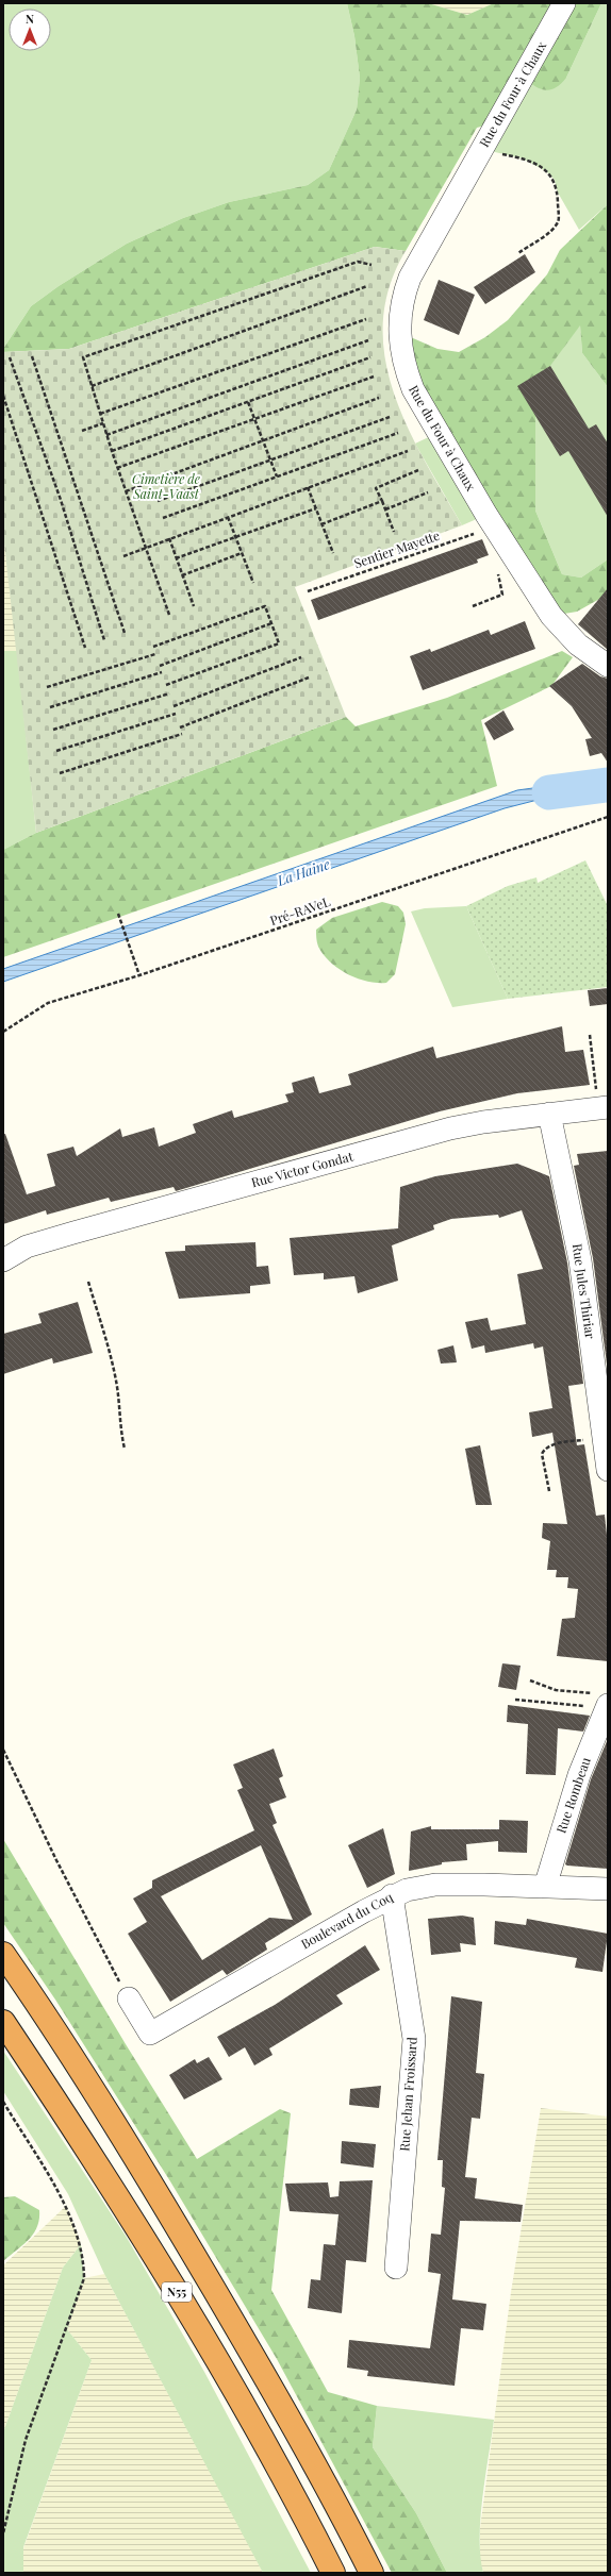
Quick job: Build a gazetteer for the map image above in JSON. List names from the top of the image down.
{
  "streets": {
    "highway": ["N55"],
    "street": [
      "Rue du Four à Chaux",
      "Rue Victor Gondat",
      "Rue Jules Thiriar",
      "Rue Rombeau",
      "Boulevard du Coq",
      "Rue Jehan Froissard"
    ],
    "path": ["Sentier Mayette", "Pré-RAVeL"]
  },
  "crossings": [
    ["Rue du Four à Chaux", "Sentier Mayette"],
    ["Rue Victor Gondat", "Rue Jules Thiriar"],
    ["Rue Rombeau", "Boulevard du Coq"],
    ["Boulevard du Coq", "Rue Jehan Froissard"]
  ],
  "water": ["La Haine"],
  "parks": ["Cimetière de Saint-Vaast"],
  "north": "top"
}
